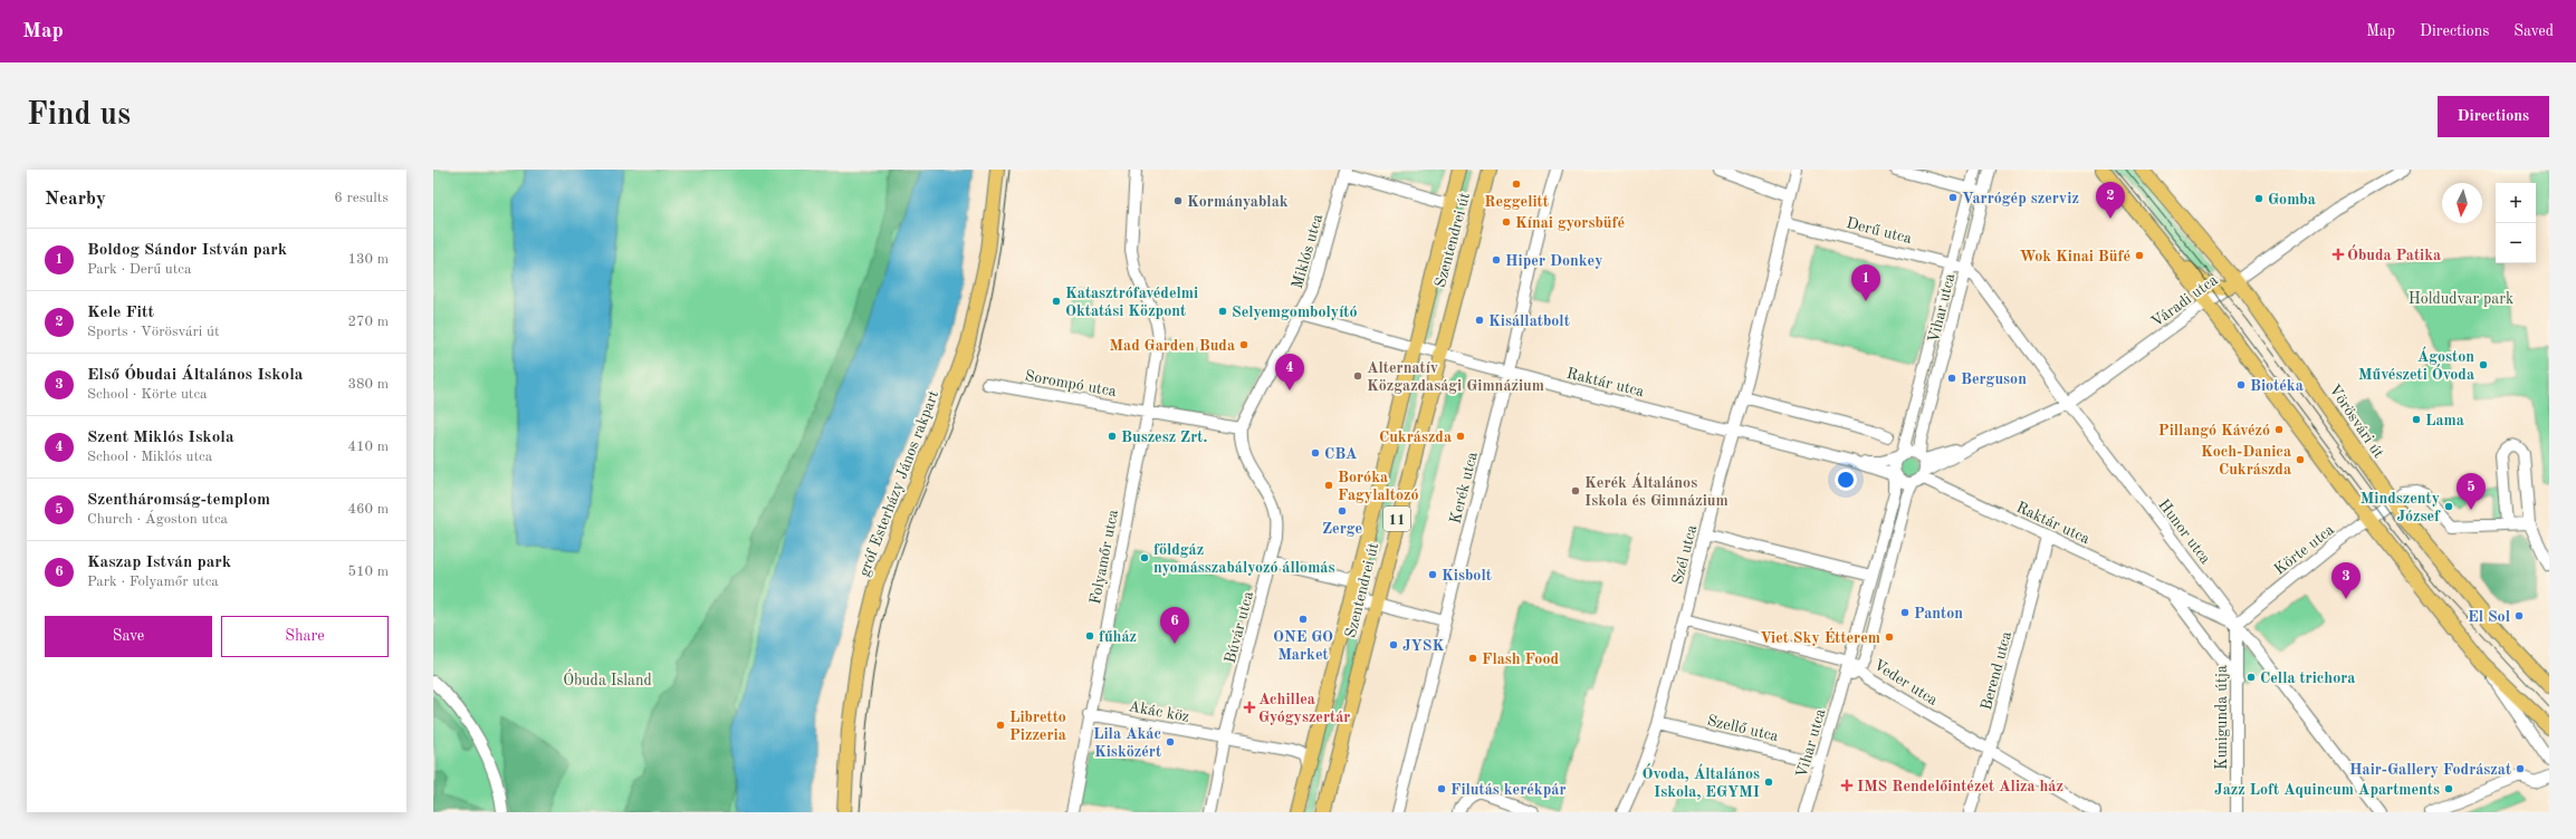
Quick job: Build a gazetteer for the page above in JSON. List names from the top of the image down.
{
  "streets": {
    "main road": [
      "Szentendrei út",
      "Vörösvári út",
      "gróf Esterházy János rakpart",
      "11"
    ],
    "street": [
      "Derű utca",
      "Miklós utca",
      "Váradi utca",
      "Vihar utca",
      "Raktár utca",
      "Sorompó utca",
      "Kerék utca",
      "Hunor utca",
      "Körte utca",
      "Szél utca",
      "Folyamőr utca",
      "Búvár utca",
      "Berend utca",
      "Veder utca",
      "Akác köz",
      "Kunigunda útja",
      "Szellő utca"
    ]
  },
  "crossings": [
    ["Derű utca", "Vihar utca"],
    ["Derű utca", "Hunor utca"],
    ["Derű utca", "Szél utca"],
    ["Szentendrei út", "Miklós utca"],
    ["Szentendrei út", "Raktár utca"],
    ["Szentendrei út", "Akác köz"],
    ["Miklós utca", "Raktár utca"],
    ["Miklós utca", "Sorompó utca"],
    ["Miklós utca", "Búvár utca"],
    ["Váradi utca", "Vihar utca"],
    ["Váradi utca", "Raktár utca"],
    ["Váradi utca", "Vörösvári út"],
    ["Váradi utca", "Hunor utca"],
    ["Vihar utca", "Raktár utca"],
    ["Vihar utca", "Hunor utca"],
    ["Vihar utca", "Veder utca"],
    ["Vihar utca", "Szellő utca"],
    ["Raktár utca", "Kerék utca"],
    ["Raktár utca", "Hunor utca"],
    ["Raktár utca", "Körte utca"],
    ["Raktár utca", "Szél utca"],
    ["Raktár utca", "Berend utca"],
    ["Raktár utca", "Kunigunda útja"],
    ["Sorompó utca", "Folyamőr utca"],
    ["Sorompó utca", "Búvár utca"],
    ["Vörösvári út", "Körte utca"],
    ["Hunor utca", "Körte utca"],
    ["Hunor utca", "Kunigunda útja"],
    ["Körte utca", "Kunigunda útja"],
    ["Szél utca", "Veder utca"],
    ["Szél utca", "Szellő utca"],
    ["Folyamőr utca", "Akác köz"],
    ["Búvár utca", "Akác köz"],
    ["Berend utca", "Veder utca"]
  ],
  "parks": ["Holdudvar park", "Óbuda Island"],
  "places": {
    "other": [
      "Reggelitt",
      "Varrógép szerviz",
      "Gomba",
      "Kormányablak",
      "Kínai gyorsbüfé",
      "Wok Kinai Büfé",
      "Hiper Donkey",
      "Katasztrófavédelmi Oktatási Központ",
      "Selyemgombolyító",
      "Kisállatbolt",
      "Mad Garden Buda",
      "Ágoston Művészeti Óvoda",
      "Alternatív Közgazdasági Gimnázium",
      "Berguson",
      "Biotéka",
      "Lama",
      "Pillangó Kávézó",
      "Buszesz Zrt.",
      "Cukrászda",
      "CBA",
      "Koch-Danica Cukrászda",
      "Boróka Fagylaltozó",
      "Kerék Általános Iskola és Gimnázium",
      "Mindszenty József",
      "Zerge",
      "földgáz nyomásszabályozó állomás",
      "Kisbolt",
      "Panton",
      "El Sol",
      "ONE GO Market",
      "fűház",
      "Viet Sky Étterem",
      "JYSK",
      "Flash Food",
      "Cella trichora",
      "Libretto Pizzeria",
      "Lila Akác Kisközért",
      "Hair-Gallery Fodrászat",
      "Óvoda, Általános Iskola, EGYMI",
      "Filutás kerékpár",
      "Jazz Loft Aquincum Apartments"
    ],
    "health": ["Óbuda Patika", "Achillea Gyógyszertár", "IMS Rendelőintézet Aliza ház"]
  },
  "north": "bottom",
  "page": {
    "header": "Map",
    "nav": ["Map", "Directions", "Saved"],
    "buttons": [
      "Directions",
      ["Save", "Share"]
    ],
    "title": "Find us",
    "heading": ["Nearby", "6 results"],
    "pins": [
      "2",
      "1",
      "4",
      "5",
      "3",
      "6"
    ],
    "map_buttons": ["+", "−"],
    "list": [
      {
        "mark": "1",
        "name": "Boldog Sándor István park",
        "note": "Park · Derű utca",
        "value": "130 m"
      },
      {
        "mark": "2",
        "name": "Kele Fitt",
        "note": "Sports · Vörösvári út",
        "value": "270 m"
      },
      {
        "mark": "3",
        "name": "Első Óbudai Általános Iskola",
        "note": "School · Körte utca",
        "value": "380 m"
      },
      {
        "mark": "4",
        "name": "Szent Miklós Iskola",
        "note": "School · Miklós utca",
        "value": "410 m"
      },
      {
        "mark": "5",
        "name": "Szentháromság-templom",
        "note": "Church · Ágoston utca",
        "value": "460 m"
      },
      {
        "mark": "6",
        "name": "Kaszap István park",
        "note": "Park · Folyamőr utca",
        "value": "510 m"
      }
    ]
  }
}
